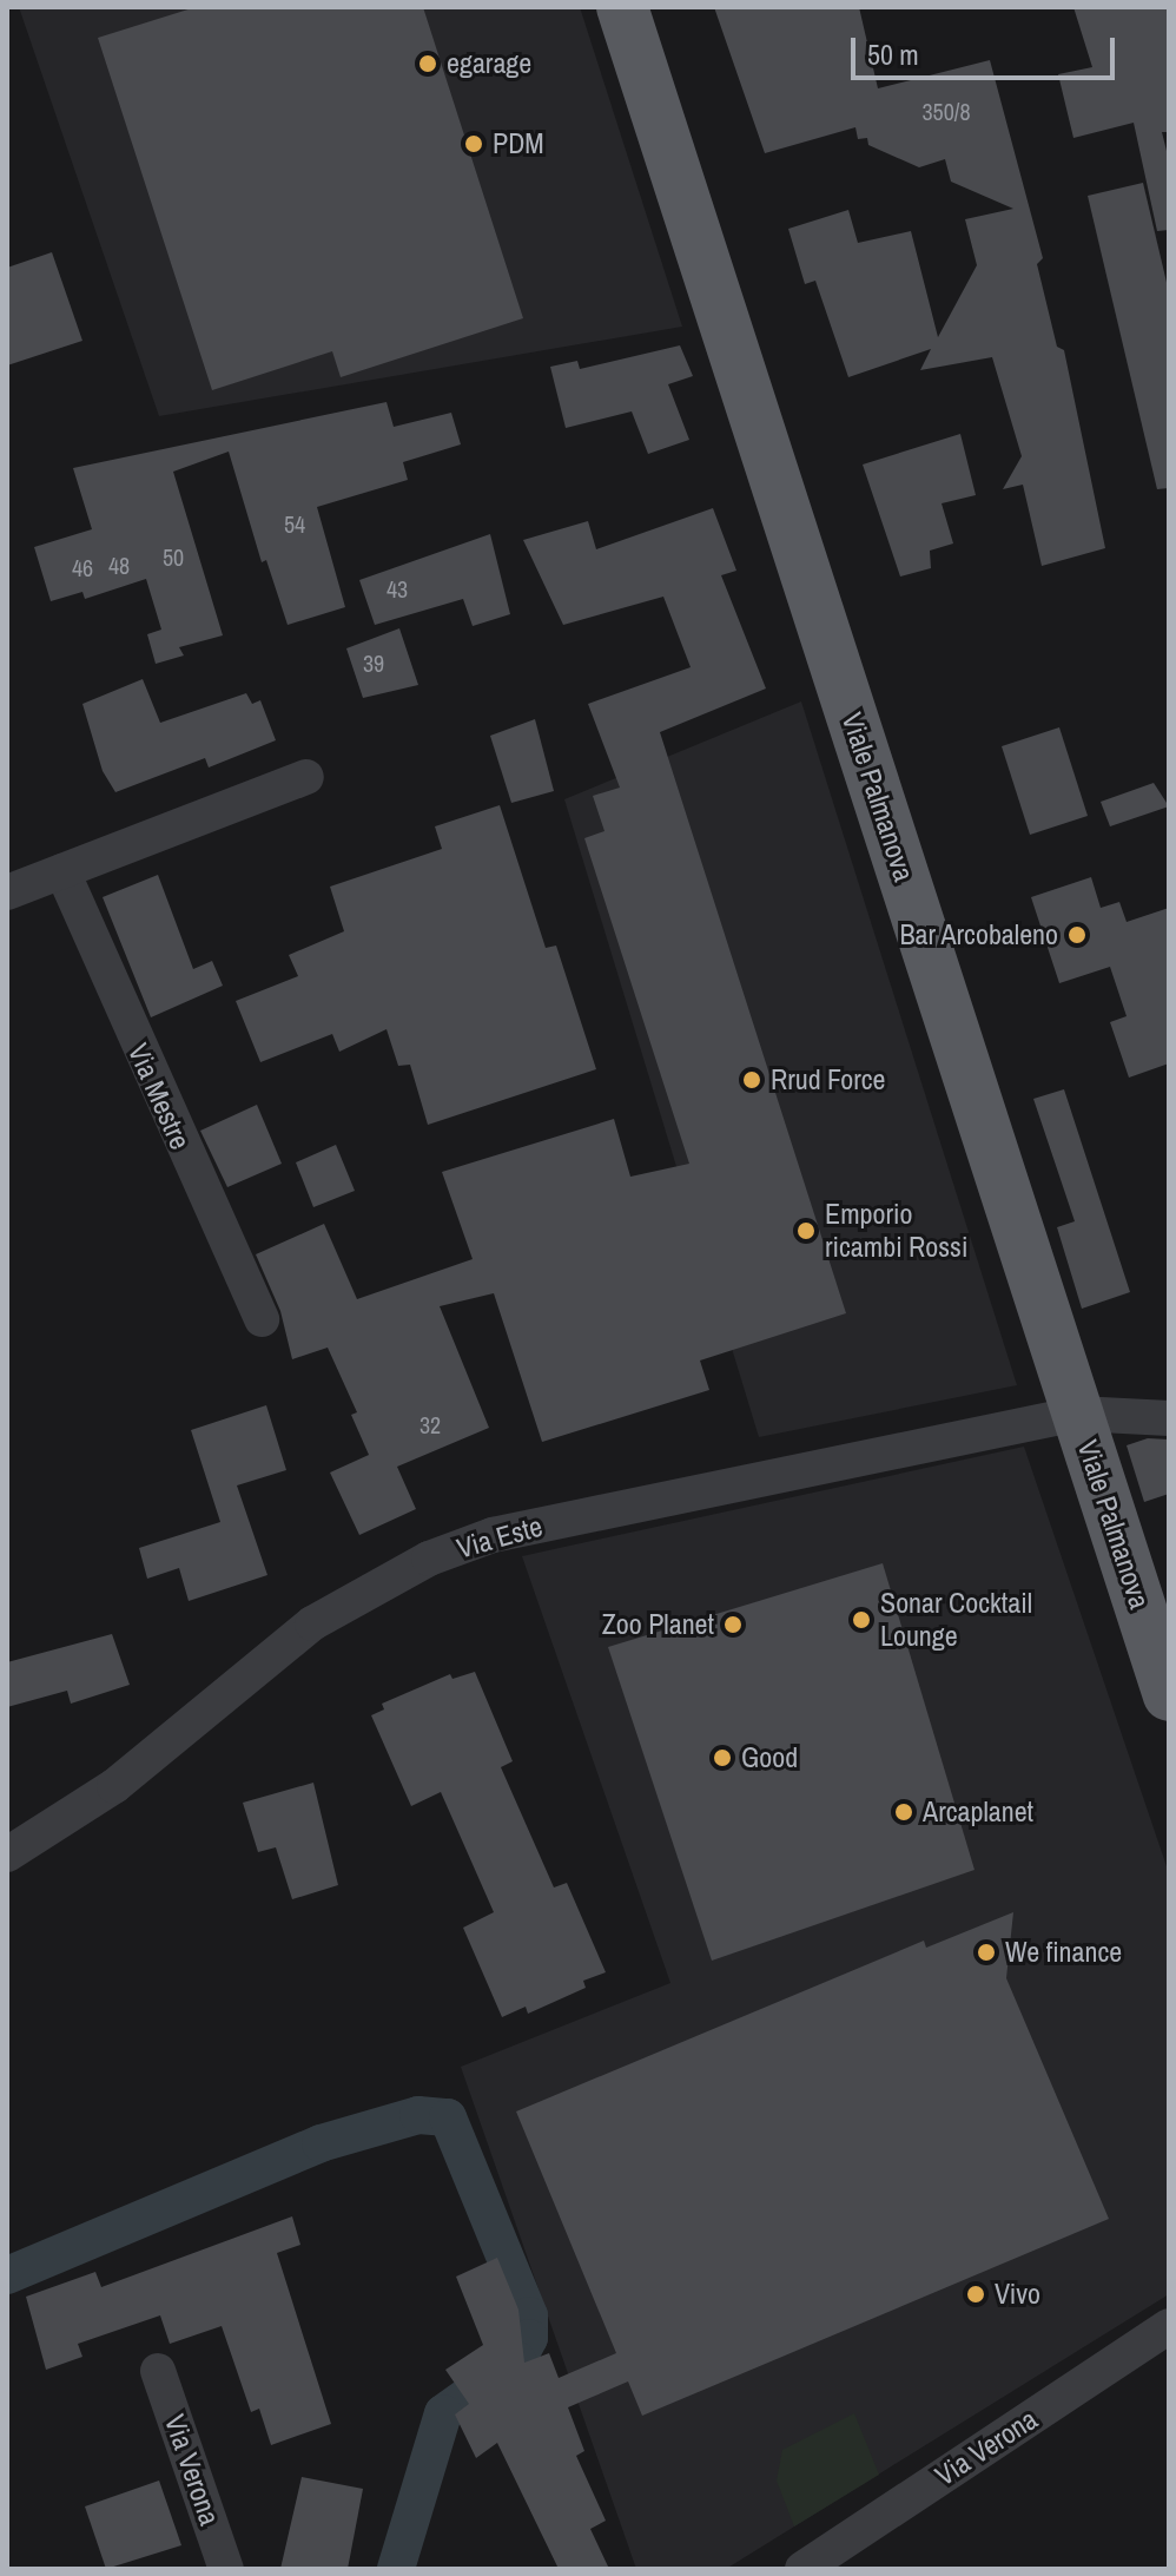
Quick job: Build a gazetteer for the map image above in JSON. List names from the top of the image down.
{
  "streets": {
    "main road": ["Viale Palmanova"],
    "street": ["Via Mestre", "Via Este", "Via Verona"]
  },
  "crossings": [
    ["Viale Palmanova", "Via Este"]
  ],
  "places": [
    "egarage",
    "PDM",
    "Bar Arcobaleno",
    "Rrud Force",
    "Emporio ricambi Rossi",
    "Sonar Cocktail Lounge",
    "Zoo Planet",
    "Good",
    "Arcaplanet",
    "We finance",
    "Vivo"
  ],
  "house_numbers": [
    "350/8",
    "54",
    "50",
    "48",
    "46",
    "43",
    "39",
    "32"
  ],
  "scale_bar": "50 m"
}
